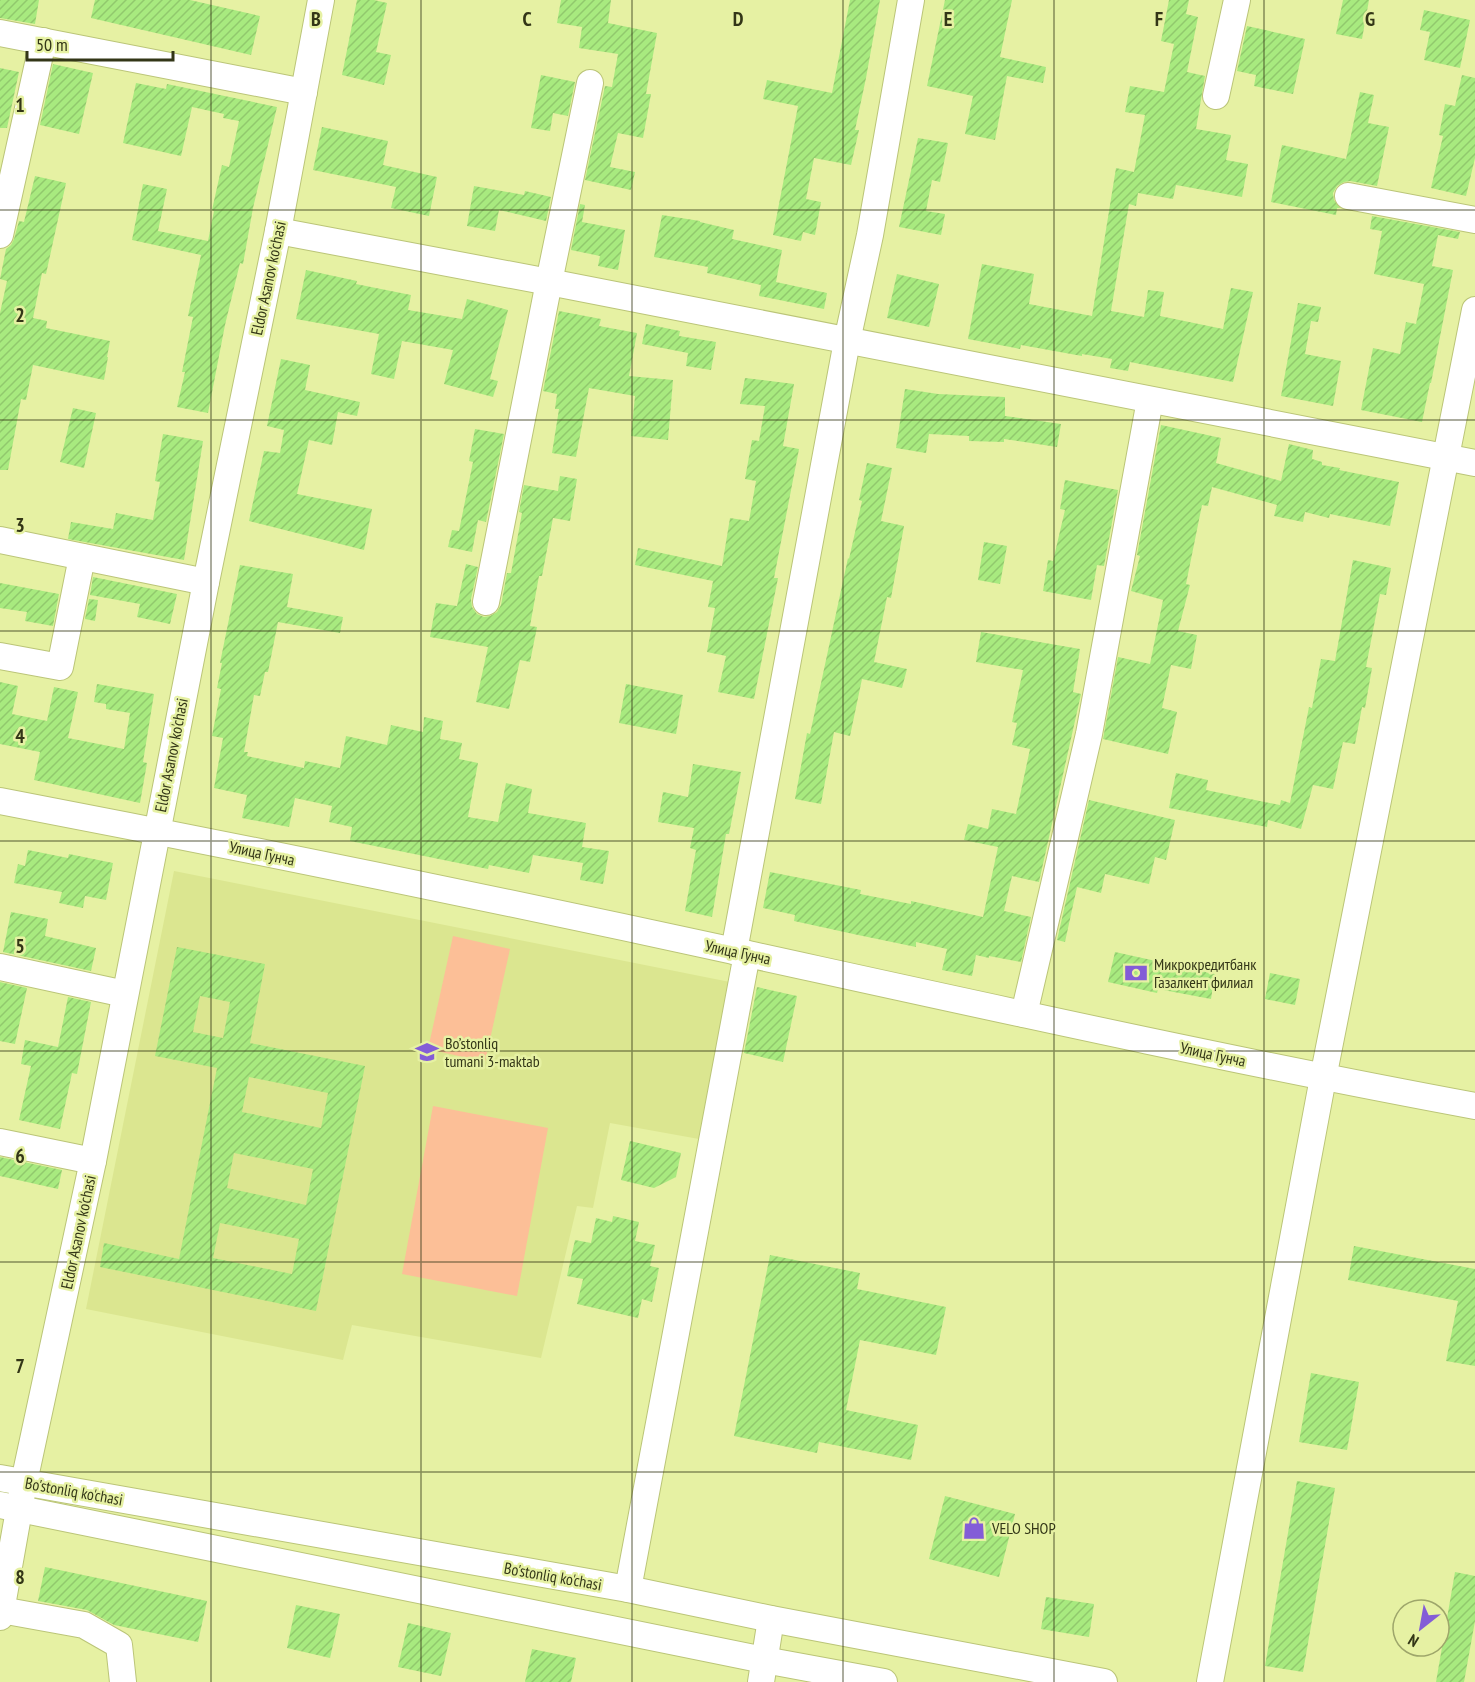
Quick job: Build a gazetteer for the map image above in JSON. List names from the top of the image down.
{
  "streets": {
    "street": ["Eldor Asanov ko'chasi", "Улица Гунча", "Bo'stonliq ko'chasi"]
  },
  "crossings": [
    ["Eldor Asanov ko'chasi", "Улица Гунча"],
    ["Eldor Asanov ko'chasi", "Bo'stonliq ko'chasi"]
  ],
  "places": {
    "bank": ["Микрокредитбанк Газалкент филиал"],
    "school or university": ["Bo’stonliq tumani 3-maktab"],
    "shop": ["VELO SHOP"]
  },
  "scale_bar": "50 m",
  "north": "bottom left",
  "grid": {
    "columns": [
      "B",
      "C",
      "D",
      "E",
      "F",
      "G"
    ],
    "rows": [
      "1",
      "2",
      "3",
      "4",
      "5",
      "6",
      "7",
      "8"
    ]
  }
}
